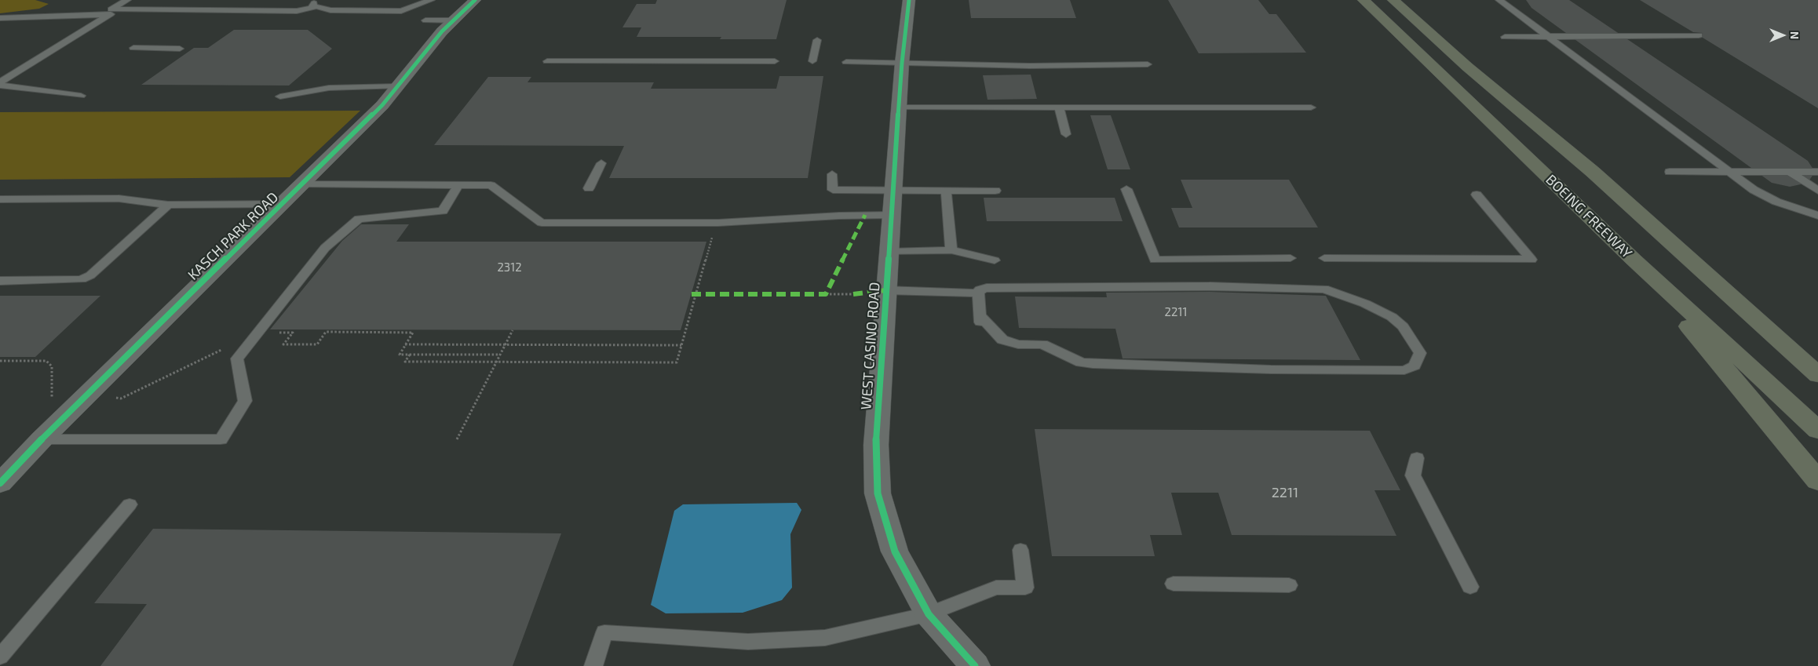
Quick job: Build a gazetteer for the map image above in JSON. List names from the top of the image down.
{
  "streets": {
    "highway": ["BOEING FREEWAY"],
    "street": ["KASCH PARK ROAD", "WEST CASINO ROAD"]
  },
  "house_numbers": ["2312", "2211", "2211"],
  "north": "right"
}
